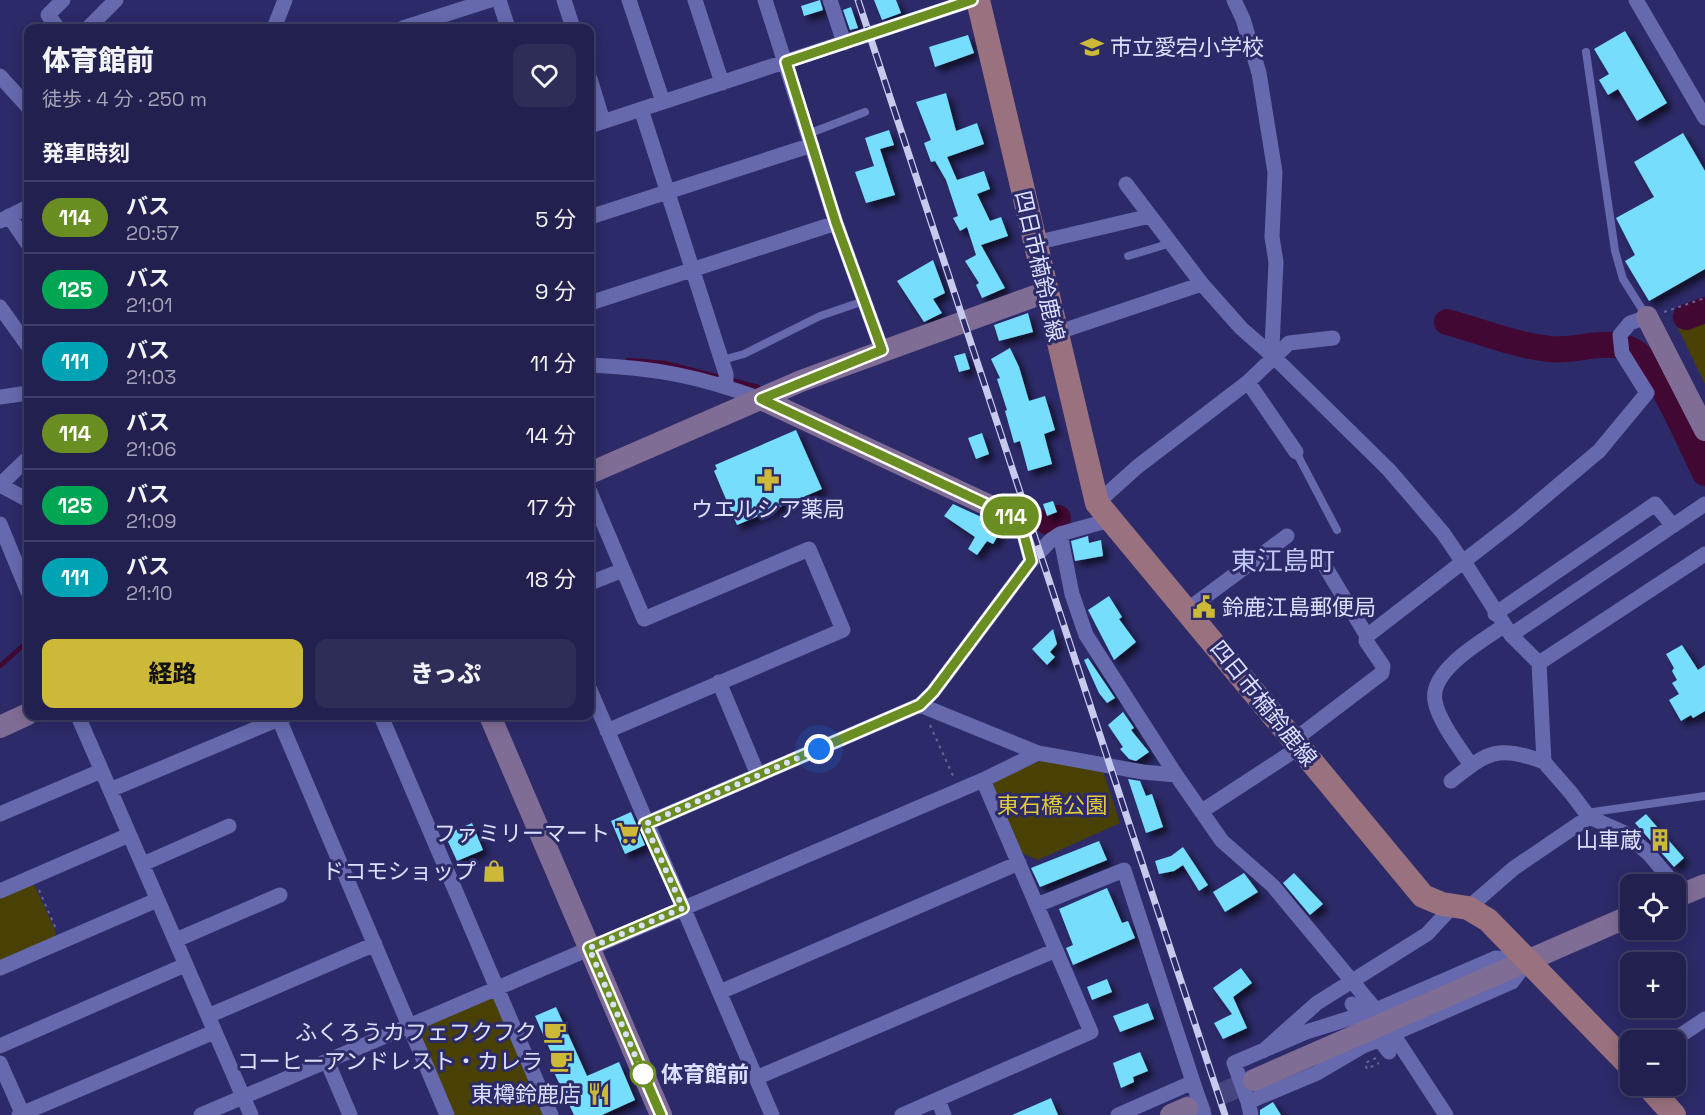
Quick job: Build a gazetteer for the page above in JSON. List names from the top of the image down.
{
  "streets": {
    "main road": ["四日市楠鈴鹿線"]
  },
  "districts": ["東江島町"],
  "parks": ["東石橋公園"],
  "places": {
    "school or university": ["市立愛宕小学校"],
    "pharmacy": ["ウエルシア薬局"],
    "public building": ["鈴鹿江島郵便局"],
    "supermarket": ["ファミリーマート"],
    "building": ["山車蔵"],
    "shop": ["ドコモショップ"],
    "cafe": ["ふくろうカフェフクフク", "コーヒーアンドレスト・カレラ"],
    "other": ["体育館前"],
    "restaurant": ["東樽鈴鹿店"]
  },
  "lines": ["bus line 114"],
  "page": {
    "on_map": "114",
    "heading": [
      ["体育館前", "徒歩 · 4 分 · 250 m"],
      "発車時刻"
    ],
    "list": [
      {
        "mark": "114",
        "name": "バス",
        "note": "20:57",
        "value": "5 分"
      },
      {
        "mark": "125",
        "name": "バス",
        "note": "21:01",
        "value": "9 分"
      },
      {
        "mark": "111",
        "name": "バス",
        "note": "21:03",
        "value": "11 分"
      },
      {
        "mark": "114",
        "name": "バス",
        "note": "21:06",
        "value": "14 分"
      },
      {
        "mark": "125",
        "name": "バス",
        "note": "21:09",
        "value": "17 分"
      },
      {
        "mark": "111",
        "name": "バス",
        "note": "21:10",
        "value": "18 分"
      }
    ],
    "buttons": ["経路", "きっぷ"],
    "map_buttons": ["+", "−"]
  }
}
